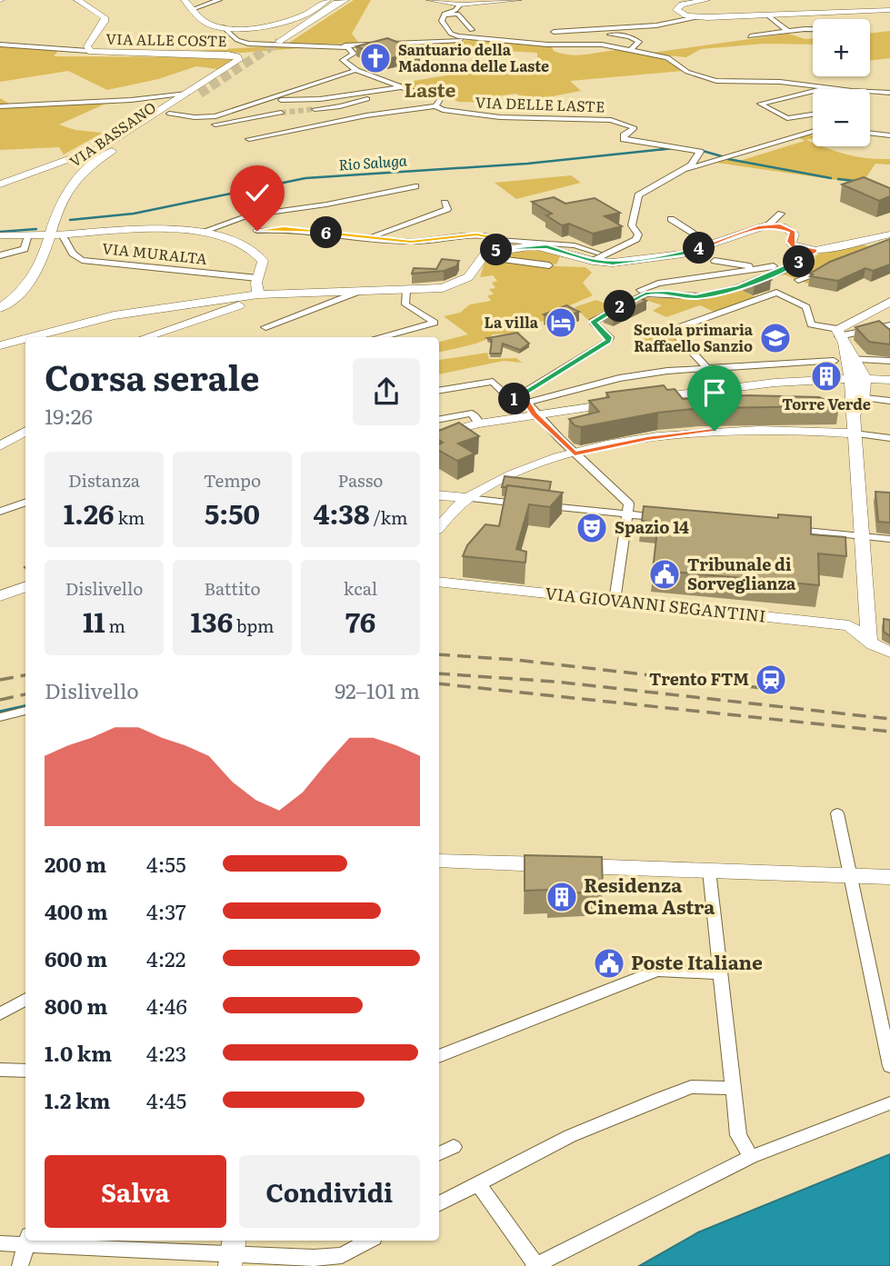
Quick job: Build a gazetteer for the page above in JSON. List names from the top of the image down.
{
  "streets": {
    "street": [
      "VIA ALLE COSTE",
      "VIA DELLE LASTE",
      "VIA BASSANO",
      "VIA MURALTA",
      "VIA GIOVANNI SEGANTINI"
    ]
  },
  "crossings": [
    ["VIA BASSANO", "VIA MURALTA"]
  ],
  "districts": ["Laste"],
  "water": ["Rio Saluga"],
  "places": {
    "church": ["Santuario della Madonna delle Laste"],
    "hotel": ["La villa"],
    "school or university": ["Scuola primaria Raffaello Sanzio"],
    "building": ["Torre Verde", "Residenza Cinema Astra"],
    "theatre": ["Spazio 14"],
    "public building": ["Tribunale di Sorveglianza", "Poste Italiane"],
    "station": ["Trento FTM"]
  },
  "page": {
    "map_buttons": ["+", "−"],
    "pins": [
      "6",
      "4",
      "5",
      "3",
      "2",
      "1"
    ],
    "heading": ["Corsa serale", "19:26"],
    "stats": [
      ["Distanza", "1.26 km"],
      ["Tempo", "5:50"],
      ["Passo", "4:38 /km"],
      ["Dislivello", "11 m"],
      ["Battito", "136 bpm"],
      ["kcal", "76"]
    ],
    "chart": ["Dislivello", "92–101 m"],
    "list": [
      {
        "name": "200 m",
        "note": "4:55"
      },
      {
        "name": "400 m",
        "note": "4:37"
      },
      {
        "name": "600 m",
        "note": "4:22"
      },
      {
        "name": "800 m",
        "note": "4:46"
      },
      {
        "name": "1.0 km",
        "note": "4:23"
      },
      {
        "name": "1.2 km",
        "note": "4:45"
      }
    ],
    "buttons": ["Salva", "Condividi"]
  }
}
